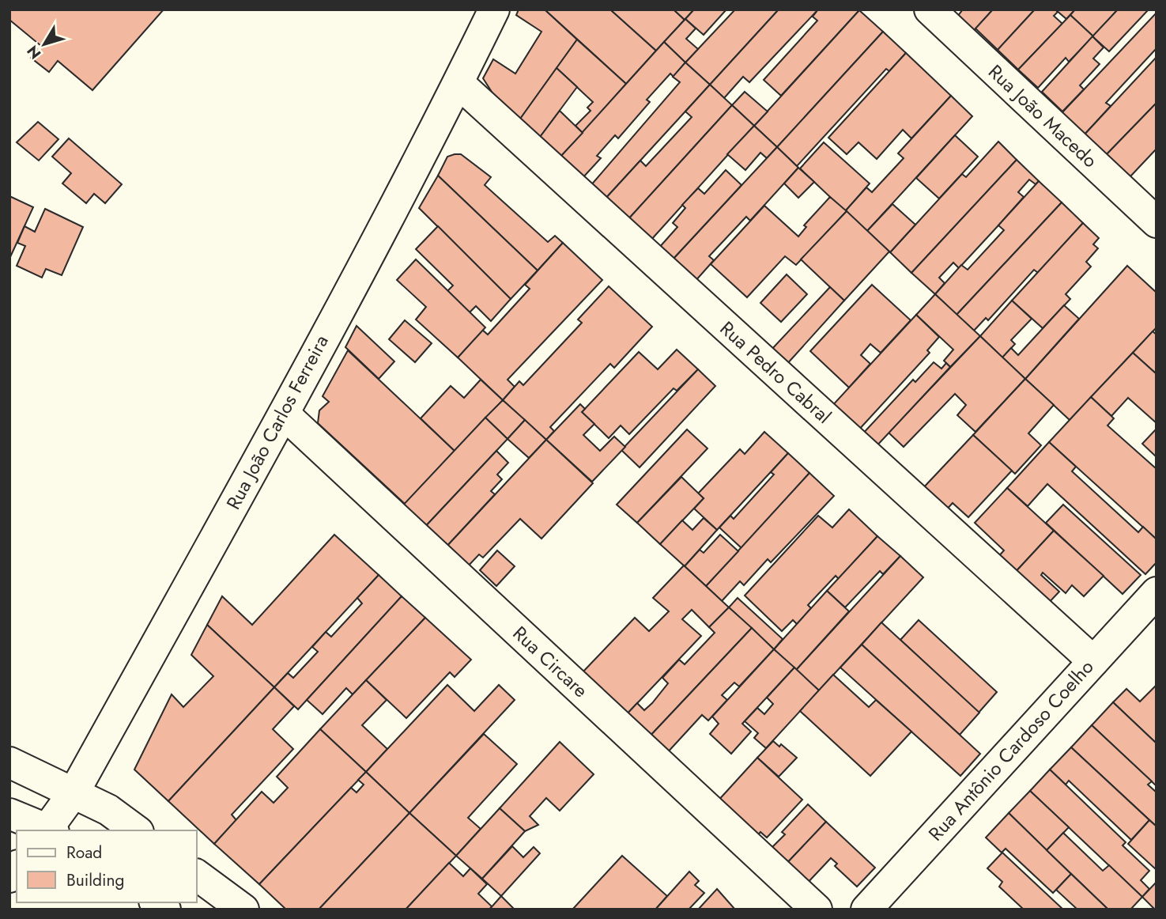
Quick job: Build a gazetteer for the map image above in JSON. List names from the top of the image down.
{
  "streets": {
    "street": [
      "Rua João Macedo",
      "Rua Pedro Cabral",
      "Rua João Carlos Ferreira",
      "Rua Circare",
      "Rua Antônio Cardoso Coelho"
    ]
  },
  "crossings": [
    ["Rua Pedro Cabral", "Rua João Carlos Ferreira"],
    ["Rua Pedro Cabral", "Rua Antônio Cardoso Coelho"],
    ["Rua João Carlos Ferreira", "Rua Circare"]
  ],
  "legend": ["Road", "Building"],
  "north": "bottom left"
}
